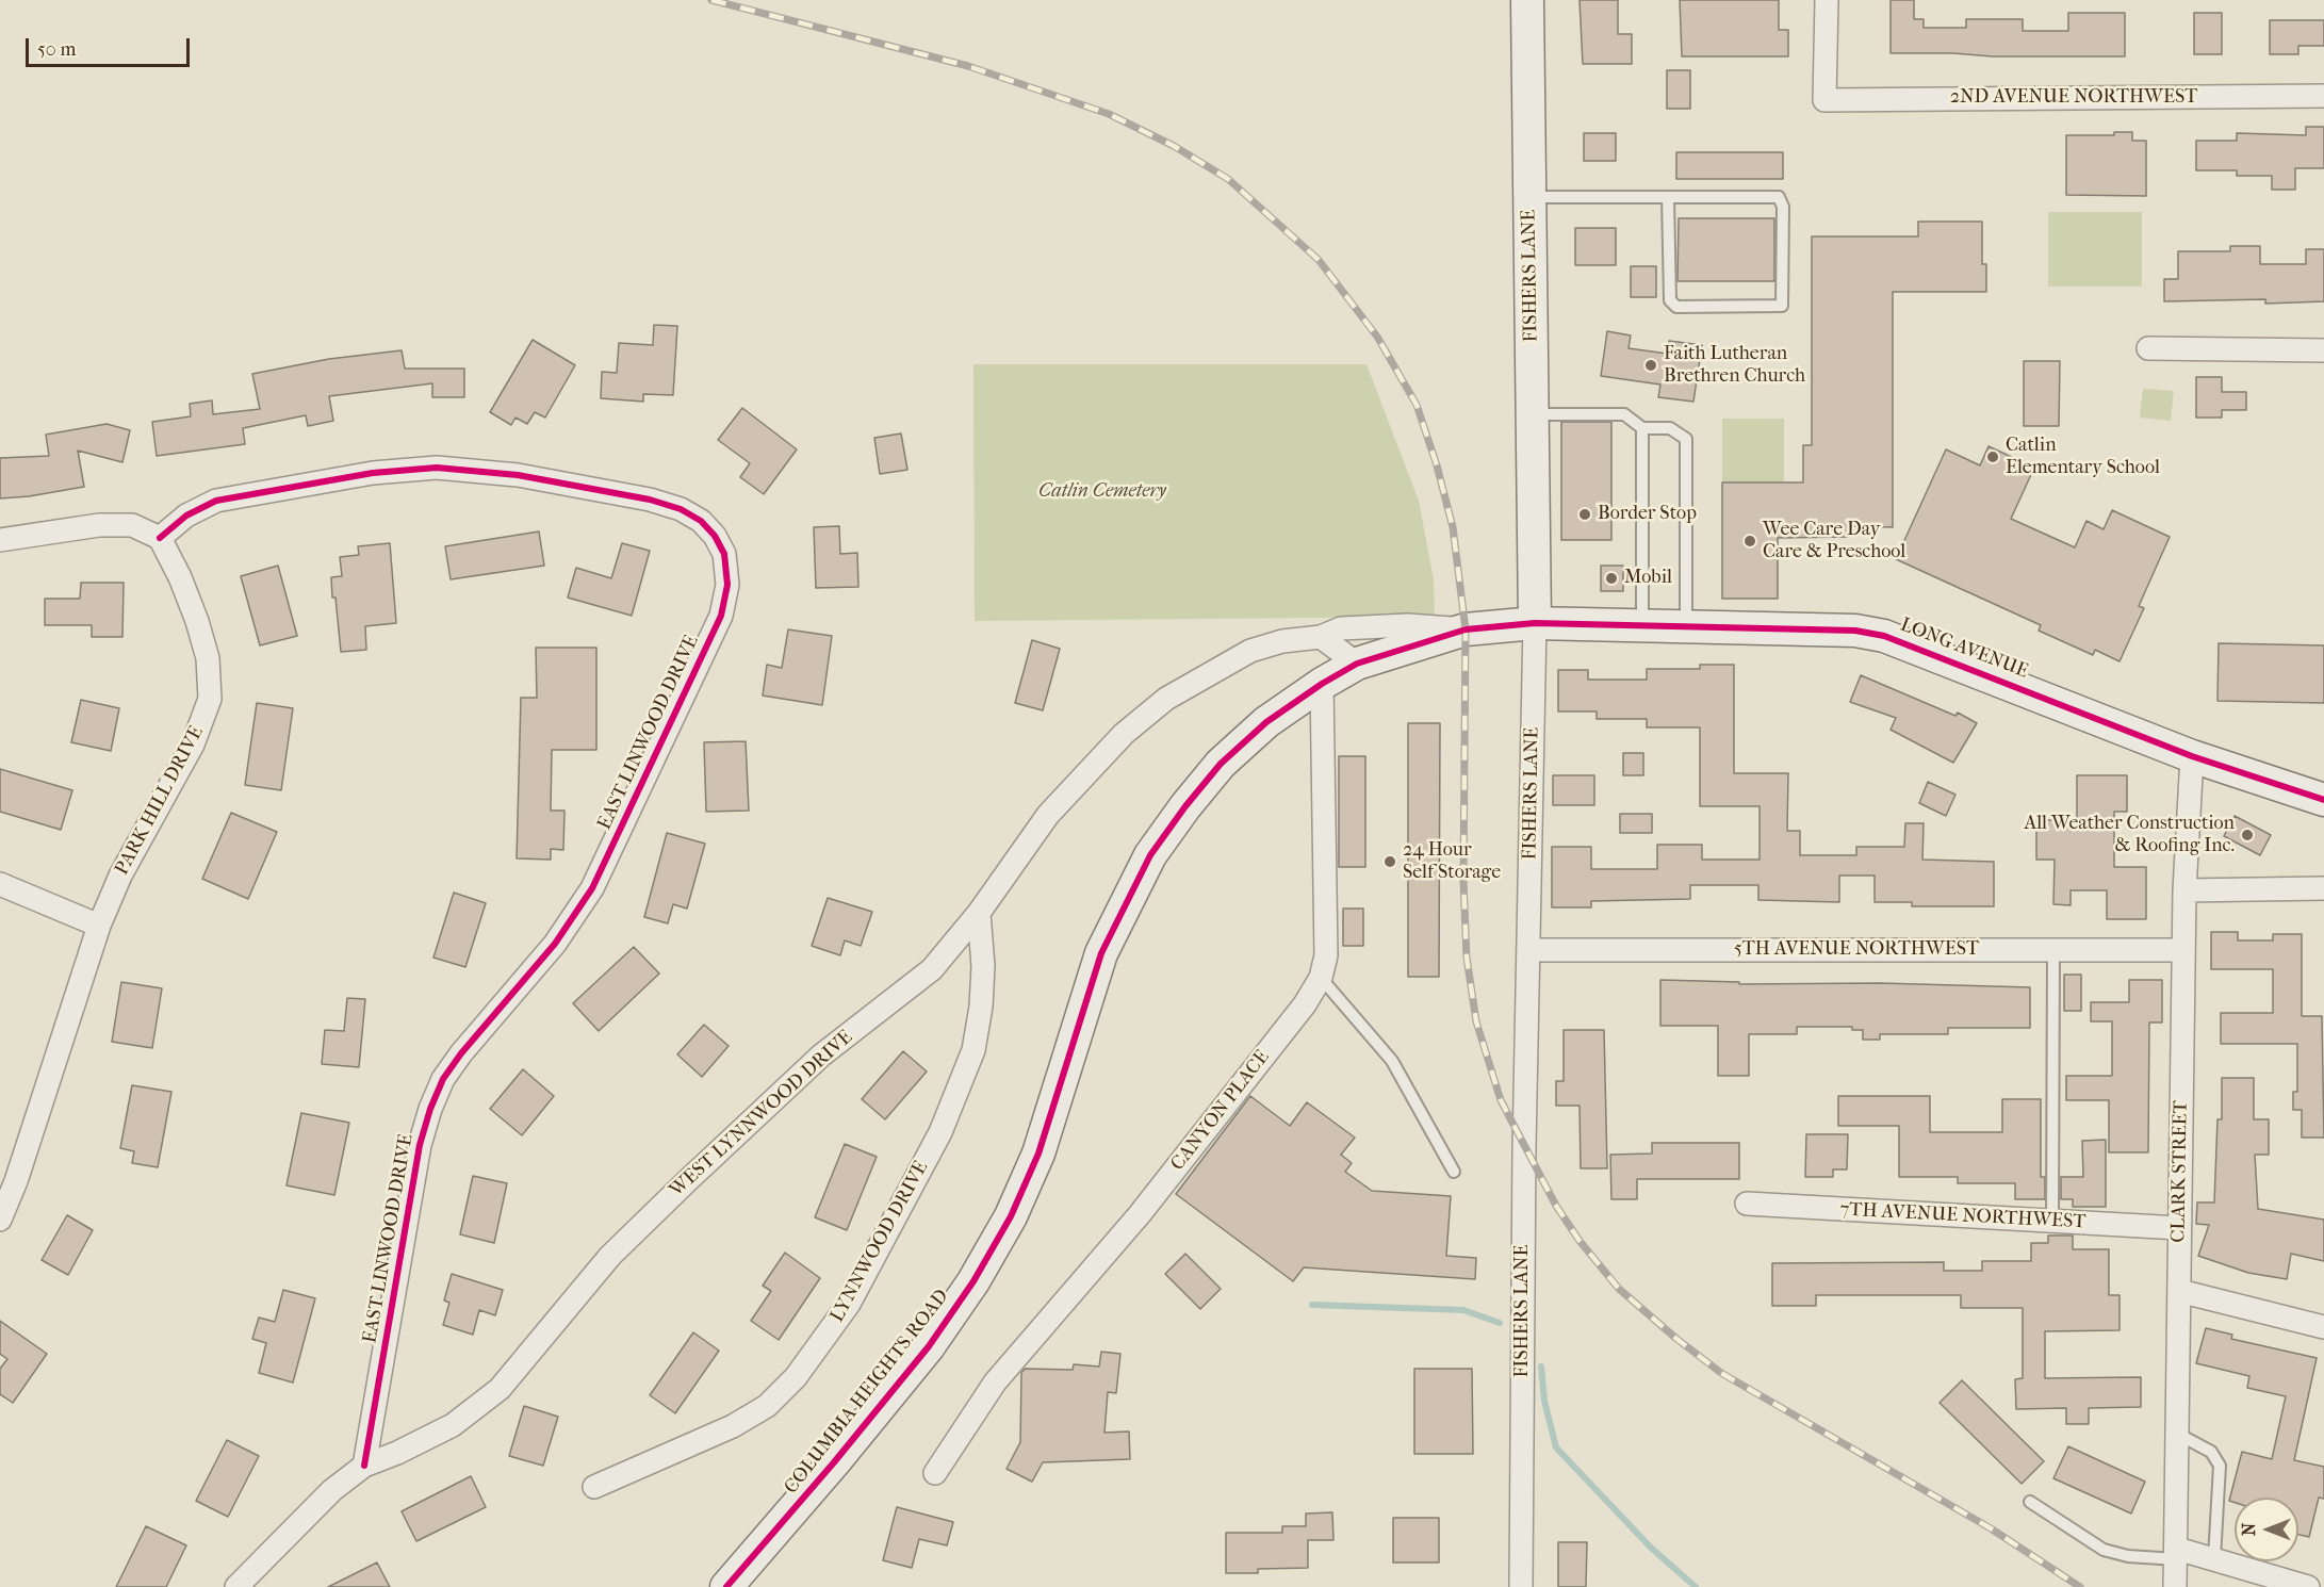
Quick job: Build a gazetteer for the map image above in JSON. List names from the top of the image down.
{
  "streets": {
    "street": [
      "2ND AVENUE NORTHWEST",
      "FISHERS LANE",
      "LONG AVENUE",
      "EAST LINWOOD DRIVE",
      "PARK HILL DRIVE",
      "5TH AVENUE NORTHWEST",
      "CANYON PLACE",
      "WEST LYNNWOOD DRIVE",
      "CLARK STREET",
      "7TH AVENUE NORTHWEST",
      "LYNNWOOD DRIVE",
      "COLUMBIA HEIGHTS ROAD"
    ]
  },
  "crossings": [
    ["FISHERS LANE", "LONG AVENUE"],
    ["FISHERS LANE", "5TH AVENUE NORTHWEST"],
    ["FISHERS LANE", "COLUMBIA HEIGHTS ROAD"],
    ["LONG AVENUE", "CLARK STREET"],
    ["LONG AVENUE", "COLUMBIA HEIGHTS ROAD"],
    ["EAST LINWOOD DRIVE", "PARK HILL DRIVE"],
    ["EAST LINWOOD DRIVE", "WEST LYNNWOOD DRIVE"],
    ["5TH AVENUE NORTHWEST", "CLARK STREET"],
    ["CANYON PLACE", "COLUMBIA HEIGHTS ROAD"],
    ["WEST LYNNWOOD DRIVE", "LYNNWOOD DRIVE"],
    ["WEST LYNNWOOD DRIVE", "COLUMBIA HEIGHTS ROAD"],
    ["CLARK STREET", "7TH AVENUE NORTHWEST"]
  ],
  "parks": ["Catlin Cemetery"],
  "places": [
    "Faith Lutheran Brethren Church",
    "Catlin Elementary School",
    "Border Stop",
    "Wee Care Day Care & Preschool",
    "Mobil",
    "All Weather Construction & Roofing Inc.",
    "24 Hour Self Storage"
  ],
  "scale_bar": "50 m",
  "north": "left"
}
